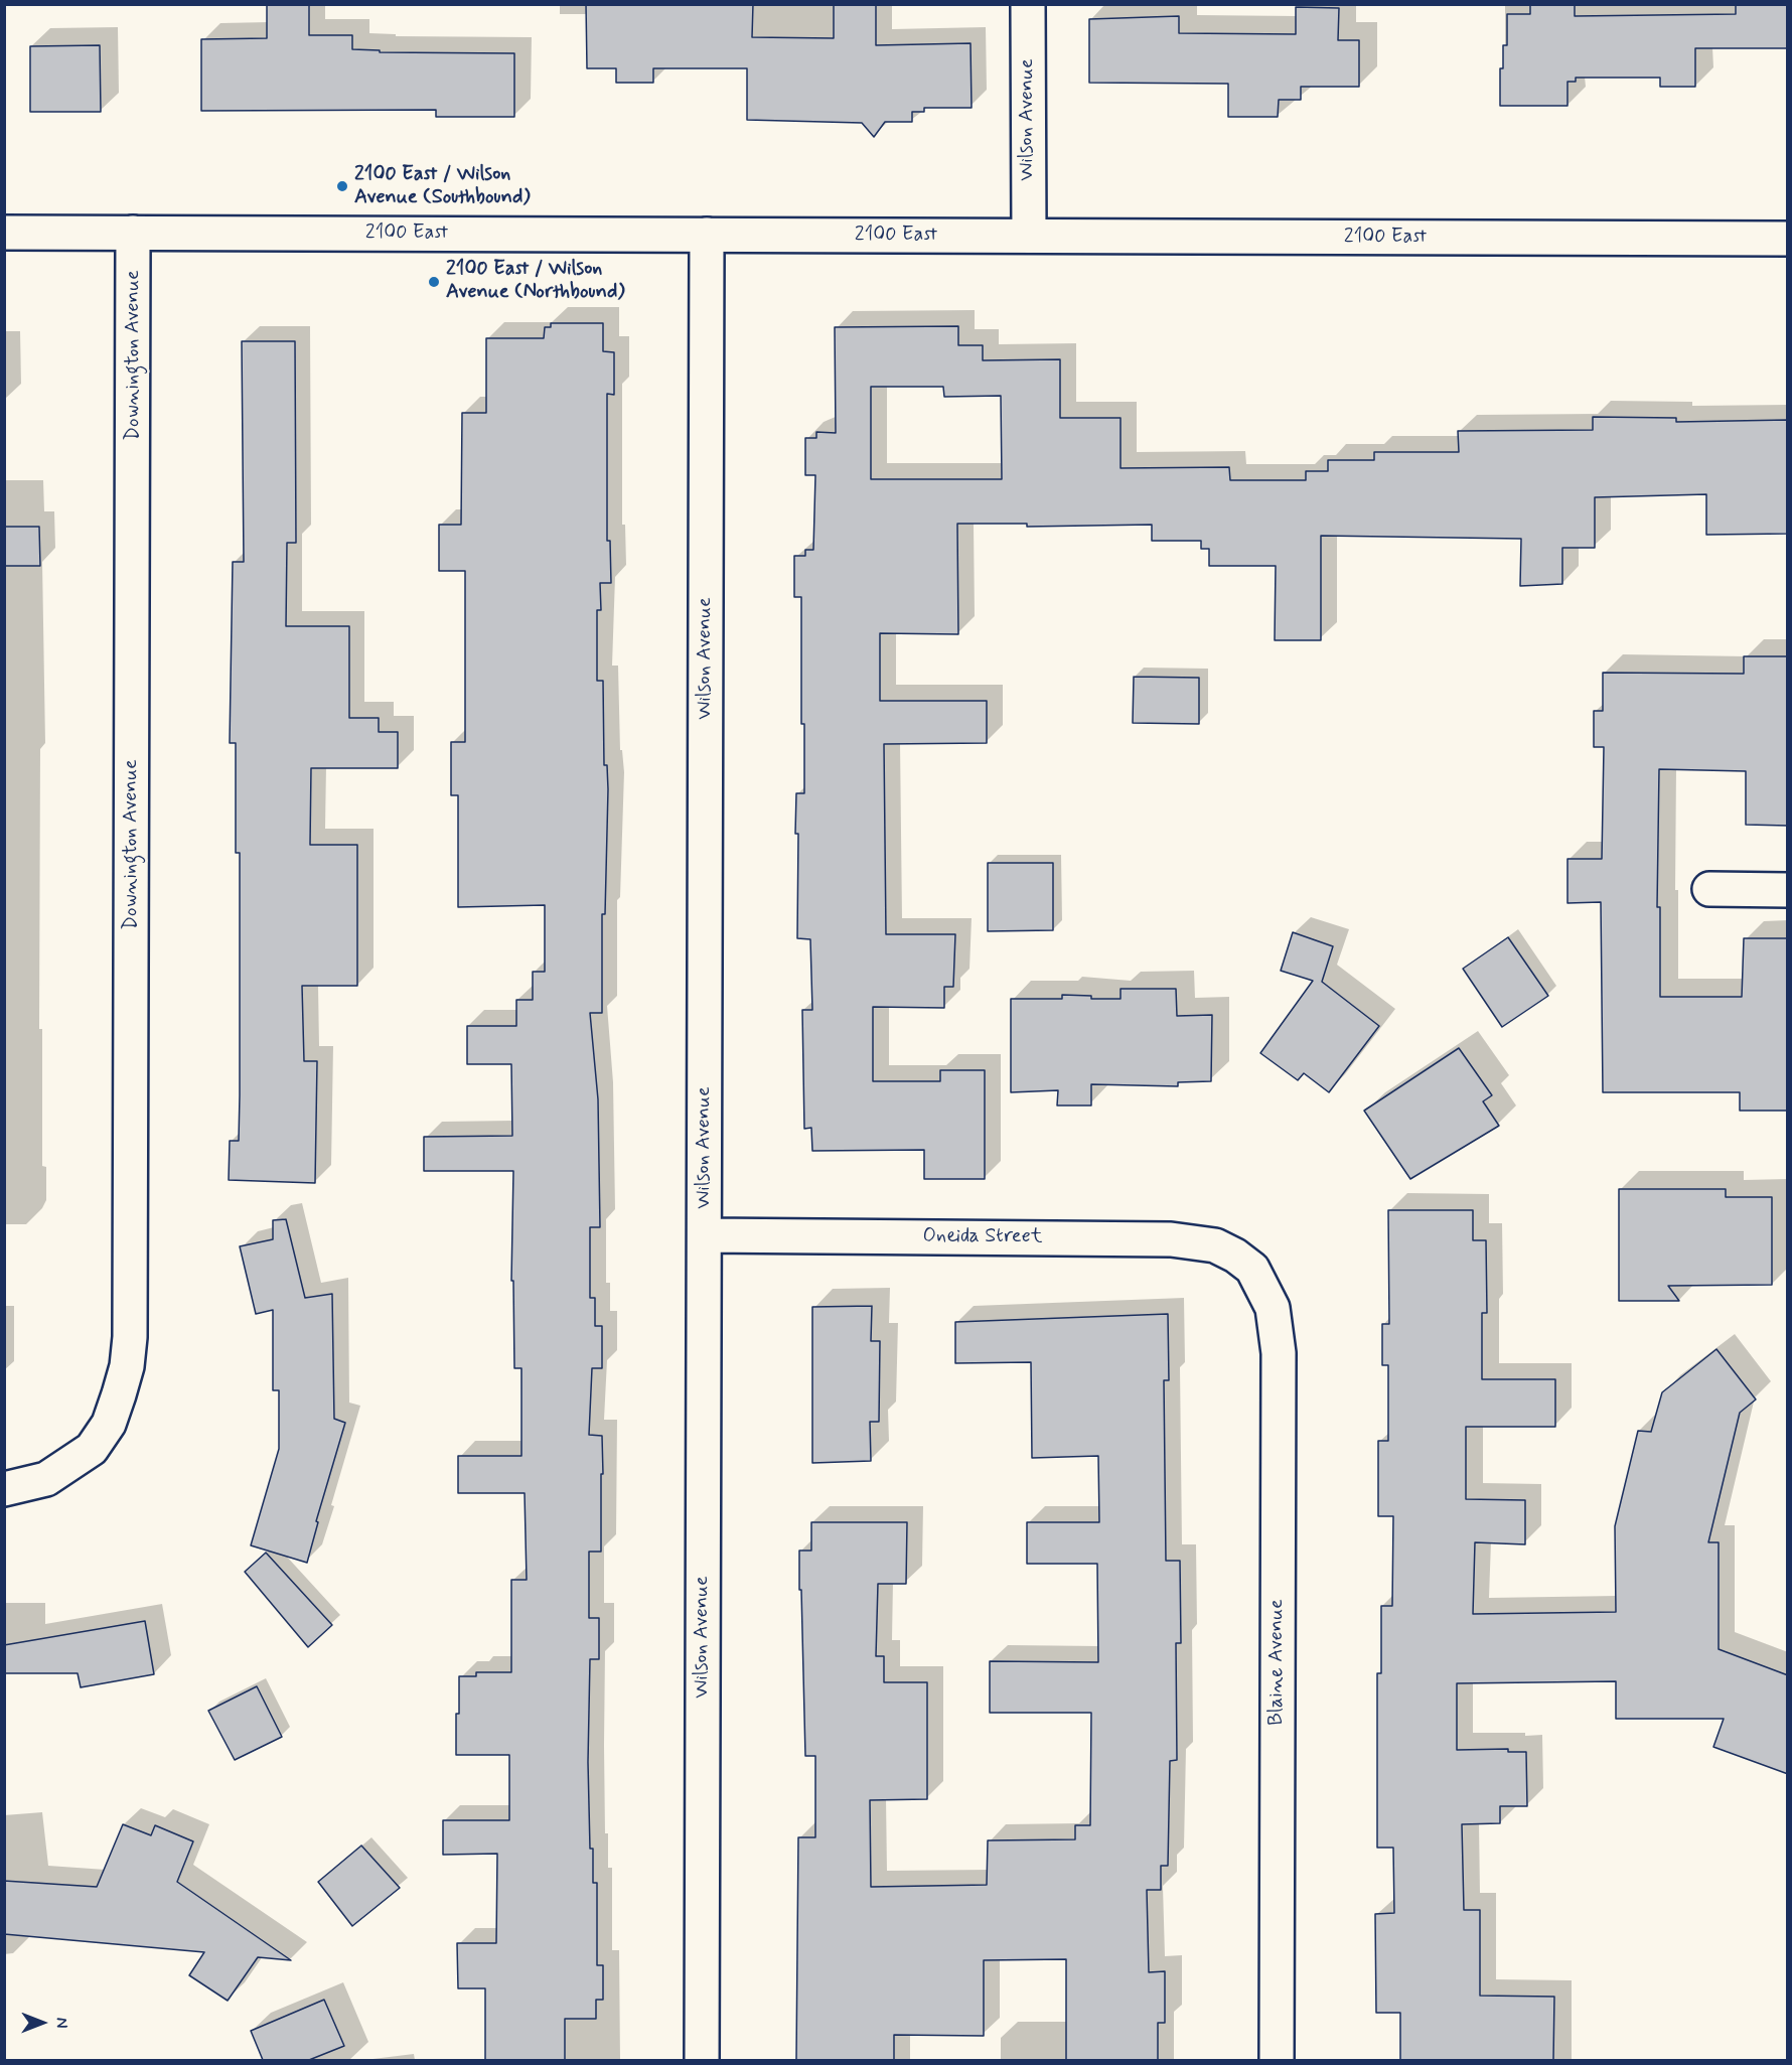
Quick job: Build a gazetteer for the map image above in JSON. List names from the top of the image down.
{
  "streets": {
    "street": [
      "Wilson Avenue",
      "2100 East",
      "Downington Avenue",
      "Oneida Street",
      "Blaine Avenue"
    ]
  },
  "crossings": [
    ["Wilson Avenue", "2100 East"],
    ["Wilson Avenue", "Oneida Street"],
    ["2100 East", "Downington Avenue"],
    ["Oneida Street", "Blaine Avenue"]
  ],
  "places": ["2100 East / Wilson Avenue (Southbound)", "2100 East / Wilson Avenue (Northbound)"],
  "north": "right"
}
